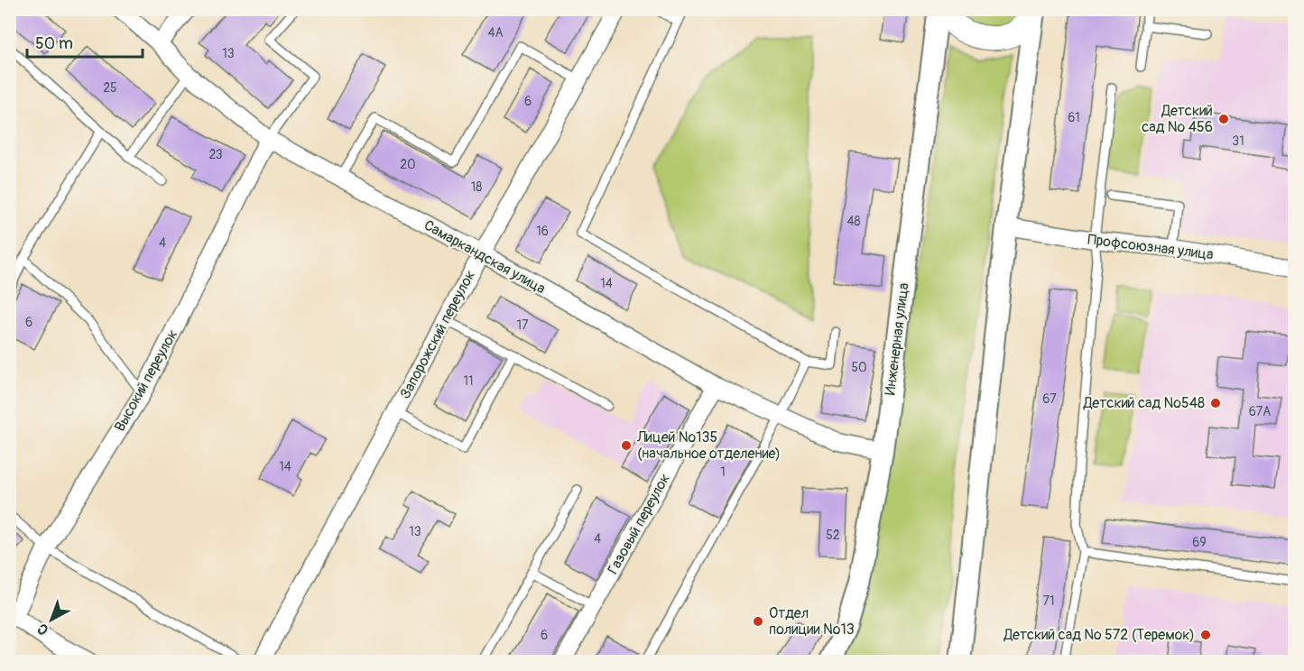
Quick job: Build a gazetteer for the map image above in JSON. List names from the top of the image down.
{
  "streets": {
    "street": [
      "Профсоюзная улица",
      "Самаркандская улица",
      "Запорожский переулок",
      "Инженерная улица",
      "Высокий переулок",
      "Газовый переулок"
    ]
  },
  "crossings": [
    ["Самаркандская улица", "Запорожский переулок"],
    ["Самаркандская улица", "Инженерная улица"],
    ["Самаркандская улица", "Высокий переулок"],
    ["Самаркандская улица", "Газовый переулок"]
  ],
  "places": [
    "Детский сад № 456",
    "Детский сад №548",
    "Лицей №135 (начальное отделение)",
    "Отдел полиции №13",
    "Детский сад № 572 (Теремок)"
  ],
  "house_numbers": [
    "4А",
    "13",
    "25",
    "6",
    "61",
    "31",
    "23",
    "20",
    "18",
    "48",
    "16",
    "4",
    "14",
    "6",
    "17",
    "50",
    "11",
    "67",
    "67А",
    "14",
    "1",
    "13",
    "52",
    "4",
    "69",
    "71",
    "6"
  ],
  "scale_bar": "50 m",
  "north": "bottom left"
}
